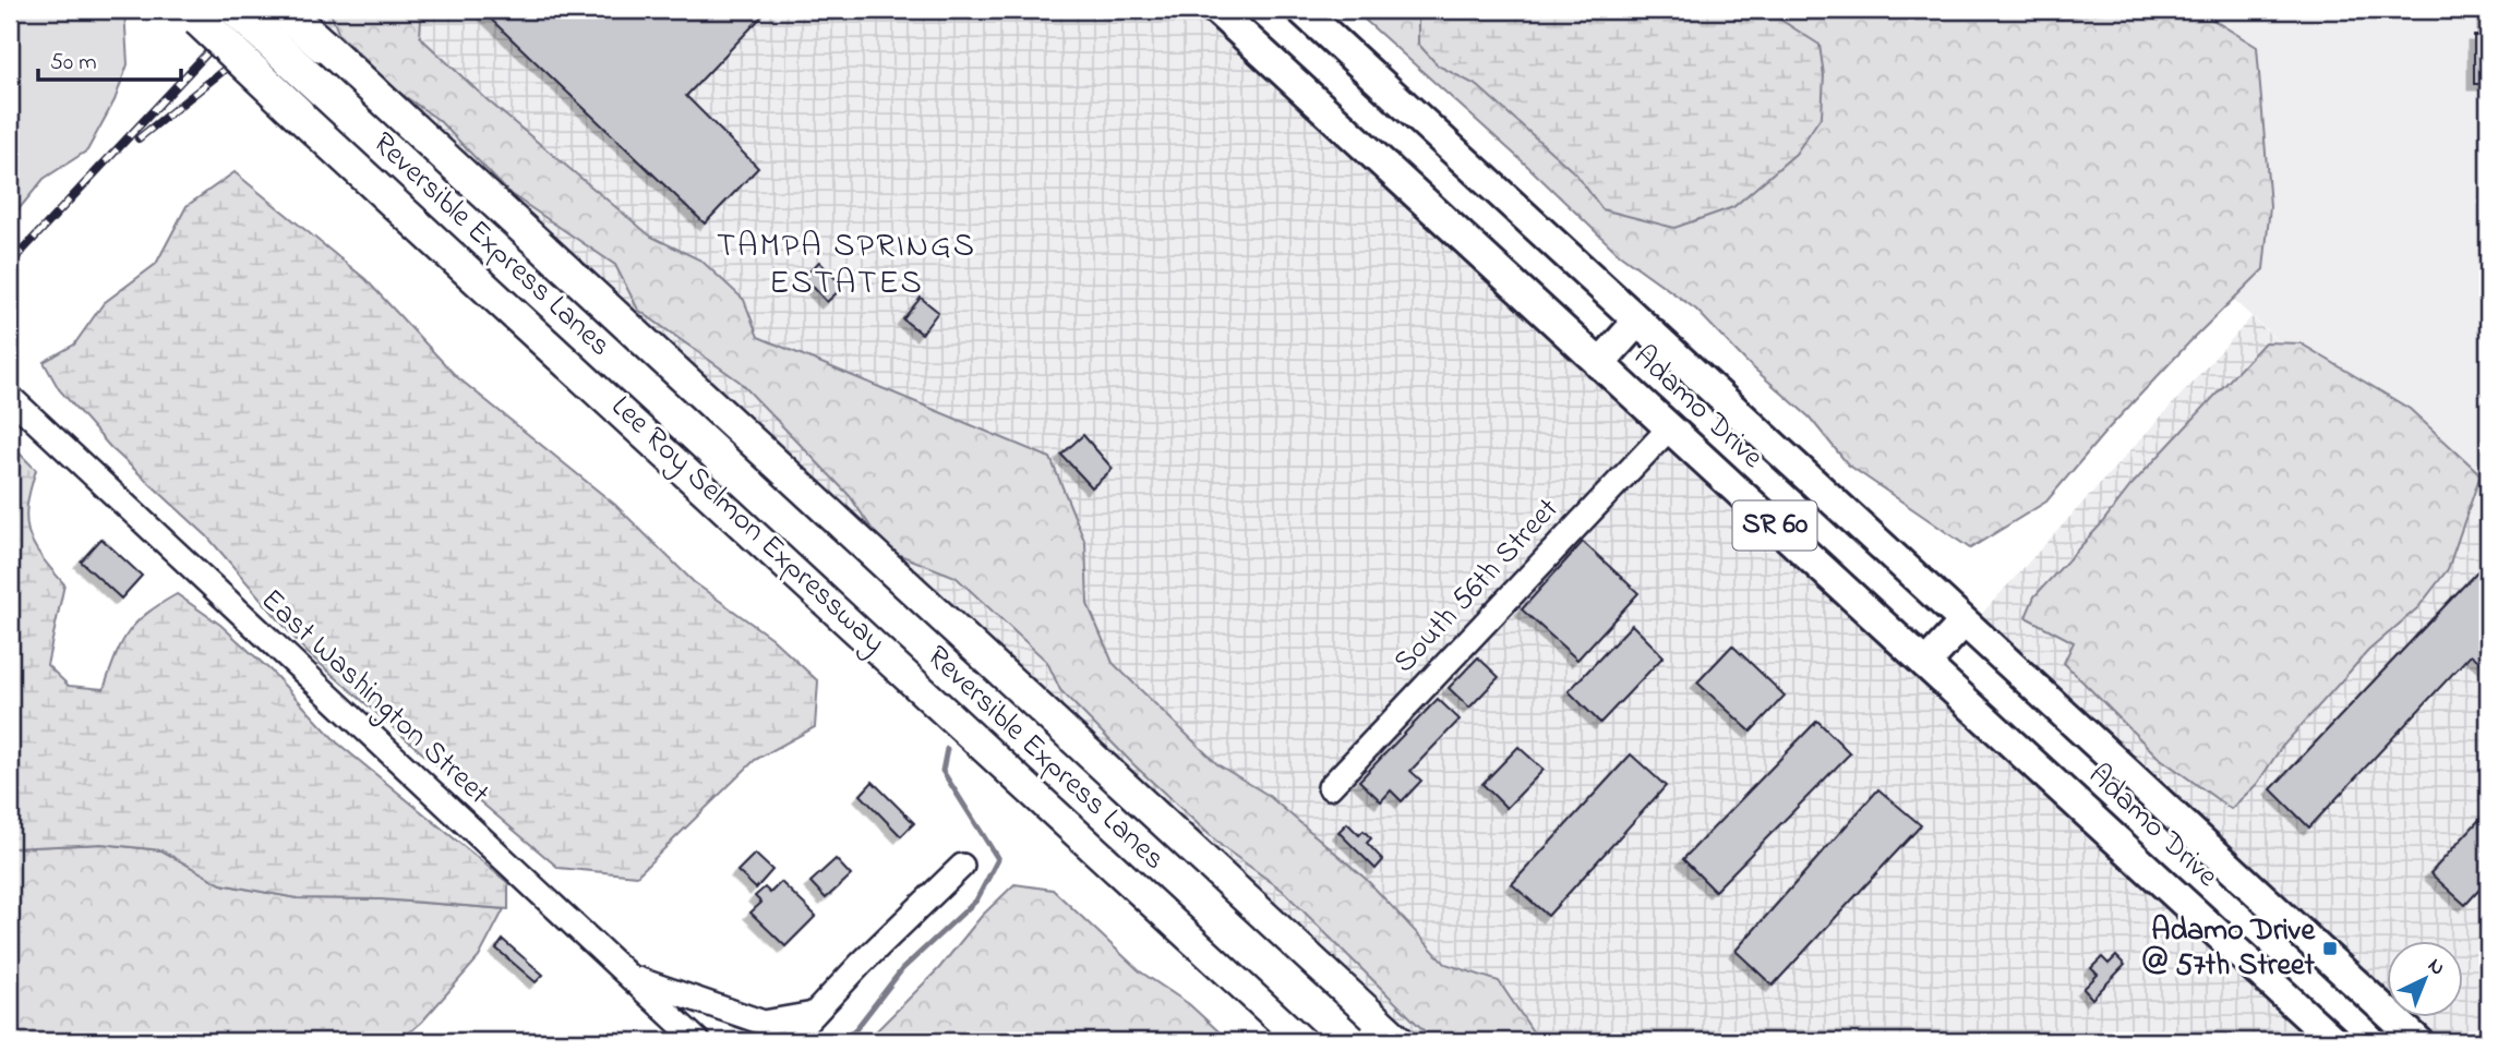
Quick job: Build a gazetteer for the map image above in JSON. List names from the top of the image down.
{
  "streets": {
    "highway": ["Reversible Express Lanes", "Lee Roy Selmon Expressway"],
    "main road": ["Adamo Drive", "SR 60"],
    "street": ["South 56th Street", "East Washington Street"]
  },
  "crossings": [
    ["Adamo Drive", "South 56th Street"]
  ],
  "districts": ["TAMPA SPRINGS ESTATES"],
  "places": {
    "transit": ["Adamo Drive @ 57th Street"]
  },
  "scale_bar": "50 m",
  "north": "top right"
}
